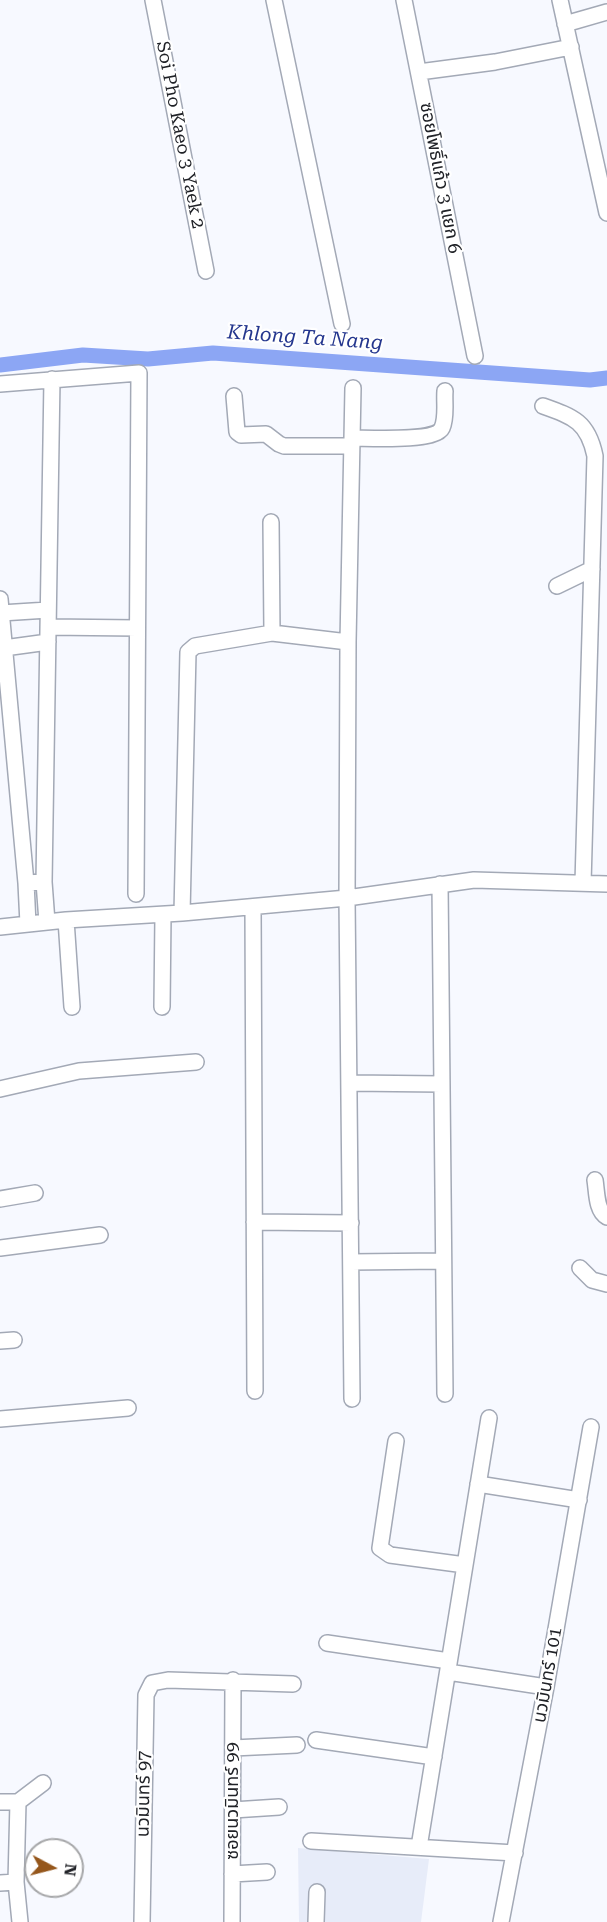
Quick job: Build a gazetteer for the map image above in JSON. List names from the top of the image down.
{
  "streets": {
    "street": [
      "Soi Pho Kaeo 3 Yaek 2",
      "ซอยโพธิ์แก้ว 3 แยก 6",
      "นวมินทร์ 101",
      "นวมินทร์ 97",
      "ซอยนวมินทร์ 99"
    ]
  },
  "crossings": [
    ["นวมินทร์ 97", "ซอยนวมินทร์ 99"]
  ],
  "water": ["Khlong Ta Nang"],
  "north": "right"
}
